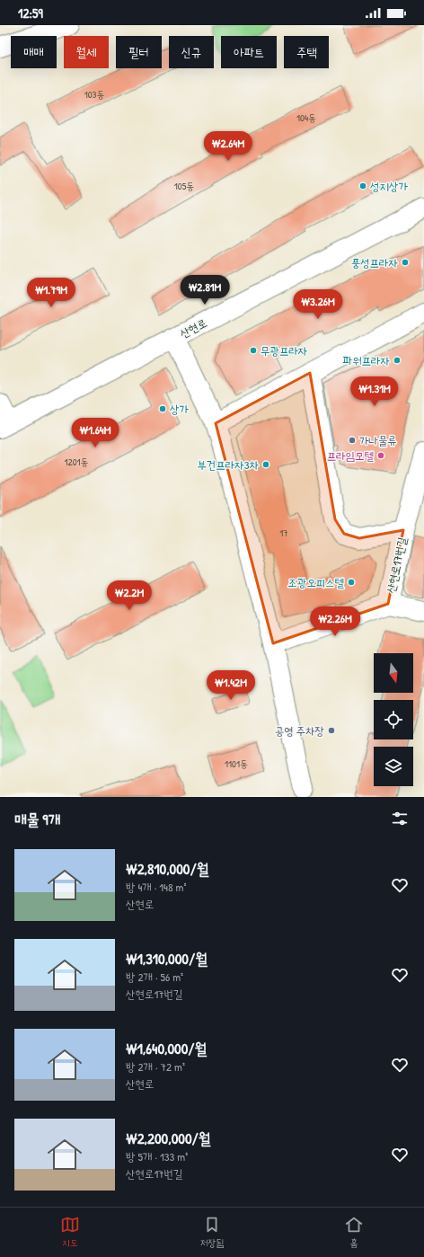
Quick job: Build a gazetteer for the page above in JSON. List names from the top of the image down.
{
  "streets": {
    "street": ["산현로", "산현로17번길"]
  },
  "places": [
    "성지상가",
    "풍성프라자",
    "무광프라자",
    "파워프라자",
    "상가",
    "가나물류",
    "프라임모텔",
    "부건프라자3차",
    "조광오피스텔",
    "공영 주차장"
  ],
  "house_numbers": [
    "103동",
    "104동",
    "105동",
    "1201동",
    "17",
    "1101동"
  ],
  "north": "bottom",
  "page": {
    "status": "12:59",
    "chip": [
      "매매",
      "월세",
      "필터",
      "신규",
      "아파트",
      "주택"
    ],
    "price": [
      "₩2.64M",
      "₩2.81M",
      "₩1.79M",
      "₩3.26M",
      "₩1.31M",
      "₩1.64M",
      "₩2.2M",
      "₩2.26M",
      "₩1.42M"
    ],
    "heading": "매물 9개",
    "list": [
      {
        "name": "₩2,810,000/월",
        "note": "방 4개 · 148 m² · 산현로"
      },
      {
        "name": "₩1,310,000/월",
        "note": "방 2개 · 56 m² · 산현로17번길"
      },
      {
        "name": "₩1,640,000/월",
        "note": "방 2개 · 72 m² · 산현로"
      },
      {
        "name": "₩2,200,000/월",
        "note": "방 5개 · 133 m² · 산현로17번길"
      }
    ],
    "tabs": ["지도", "저장됨", "홈"]
  }
}
